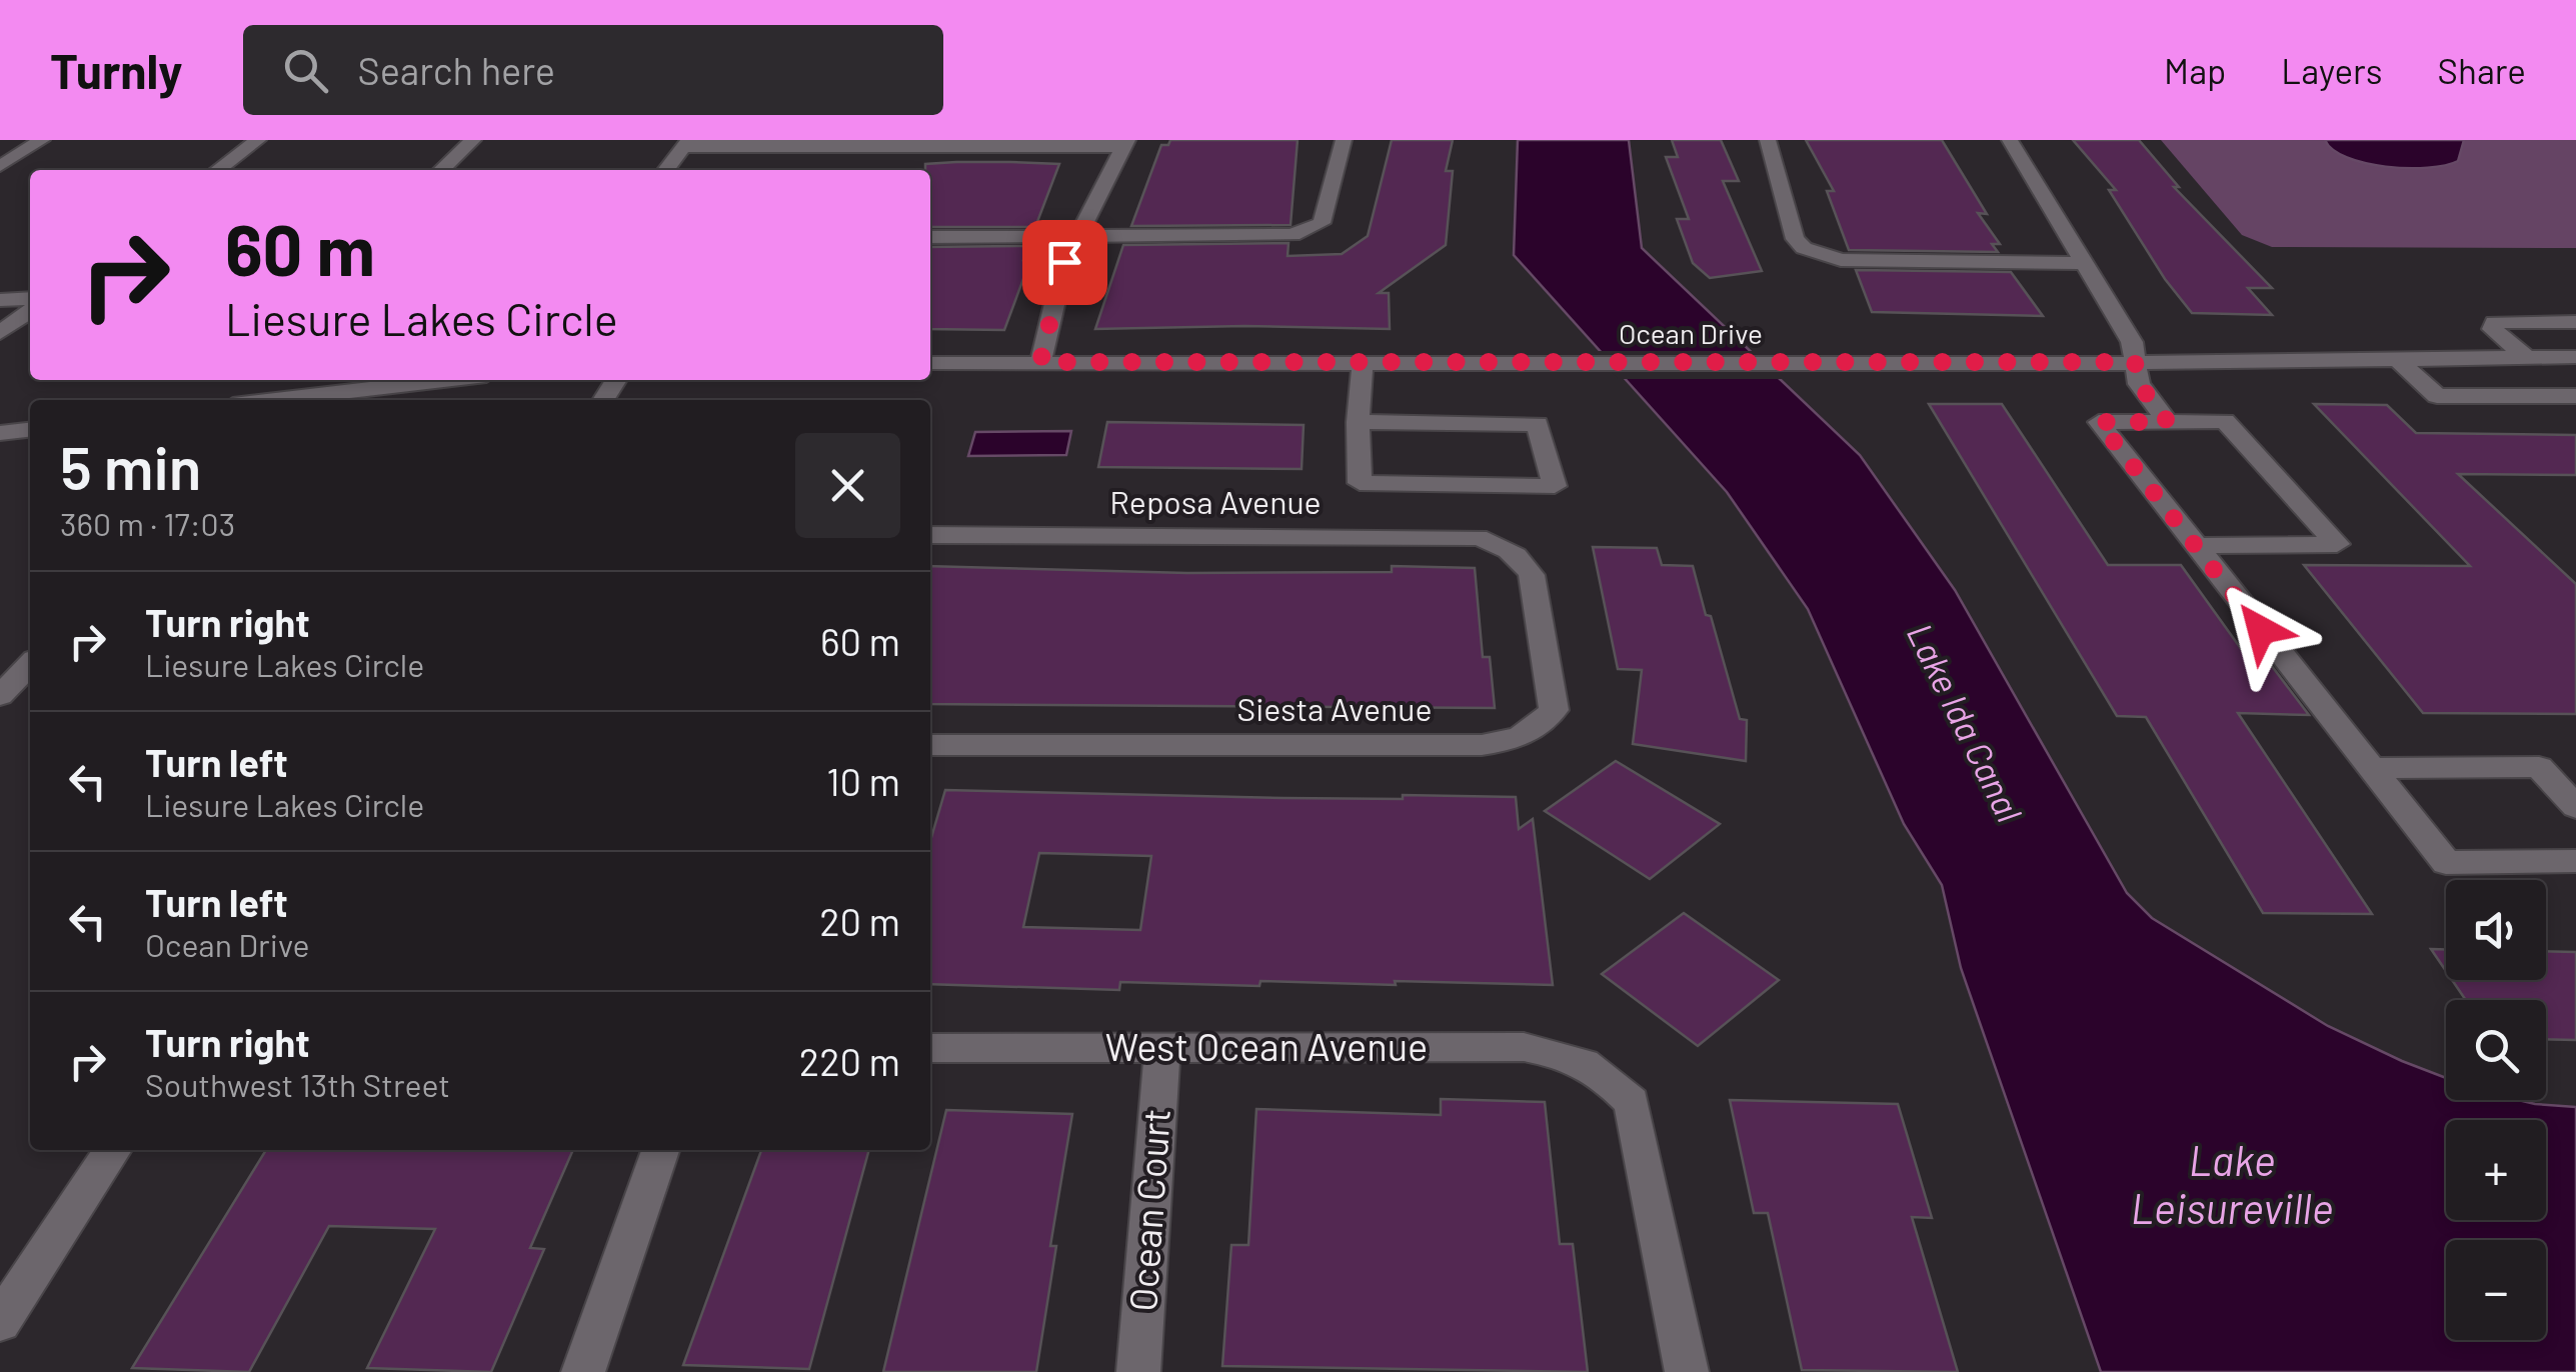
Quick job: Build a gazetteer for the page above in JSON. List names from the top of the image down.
{
  "streets": {
    "street": [
      "Ocean Drive",
      "Reposa Avenue",
      "Siesta Avenue",
      "West Ocean Avenue",
      "Ocean Court"
    ]
  },
  "crossings": [
    ["Reposa Avenue", "Siesta Avenue"],
    ["West Ocean Avenue", "Ocean Court"]
  ],
  "water": ["Lake Ida Canal", "Lake Leisureville"],
  "page": {
    "header": "Turnly",
    "search": "Search here",
    "nav": ["Map", "Layers", "Share"],
    "turn": ["60 m", "Liesure Lakes Circle"],
    "heading": ["5 min", "360 m · 17:03"],
    "list": [
      {
        "name": "Turn right",
        "note": "Liesure Lakes Circle",
        "value": "60 m"
      },
      {
        "name": "Turn left",
        "note": "Liesure Lakes Circle",
        "value": "10 m"
      },
      {
        "name": "Turn left",
        "note": "Ocean Drive",
        "value": "20 m"
      },
      {
        "name": "Turn right",
        "note": "Southwest 13th Street",
        "value": "220 m"
      }
    ],
    "map_buttons": ["+", "−"]
  }
}
